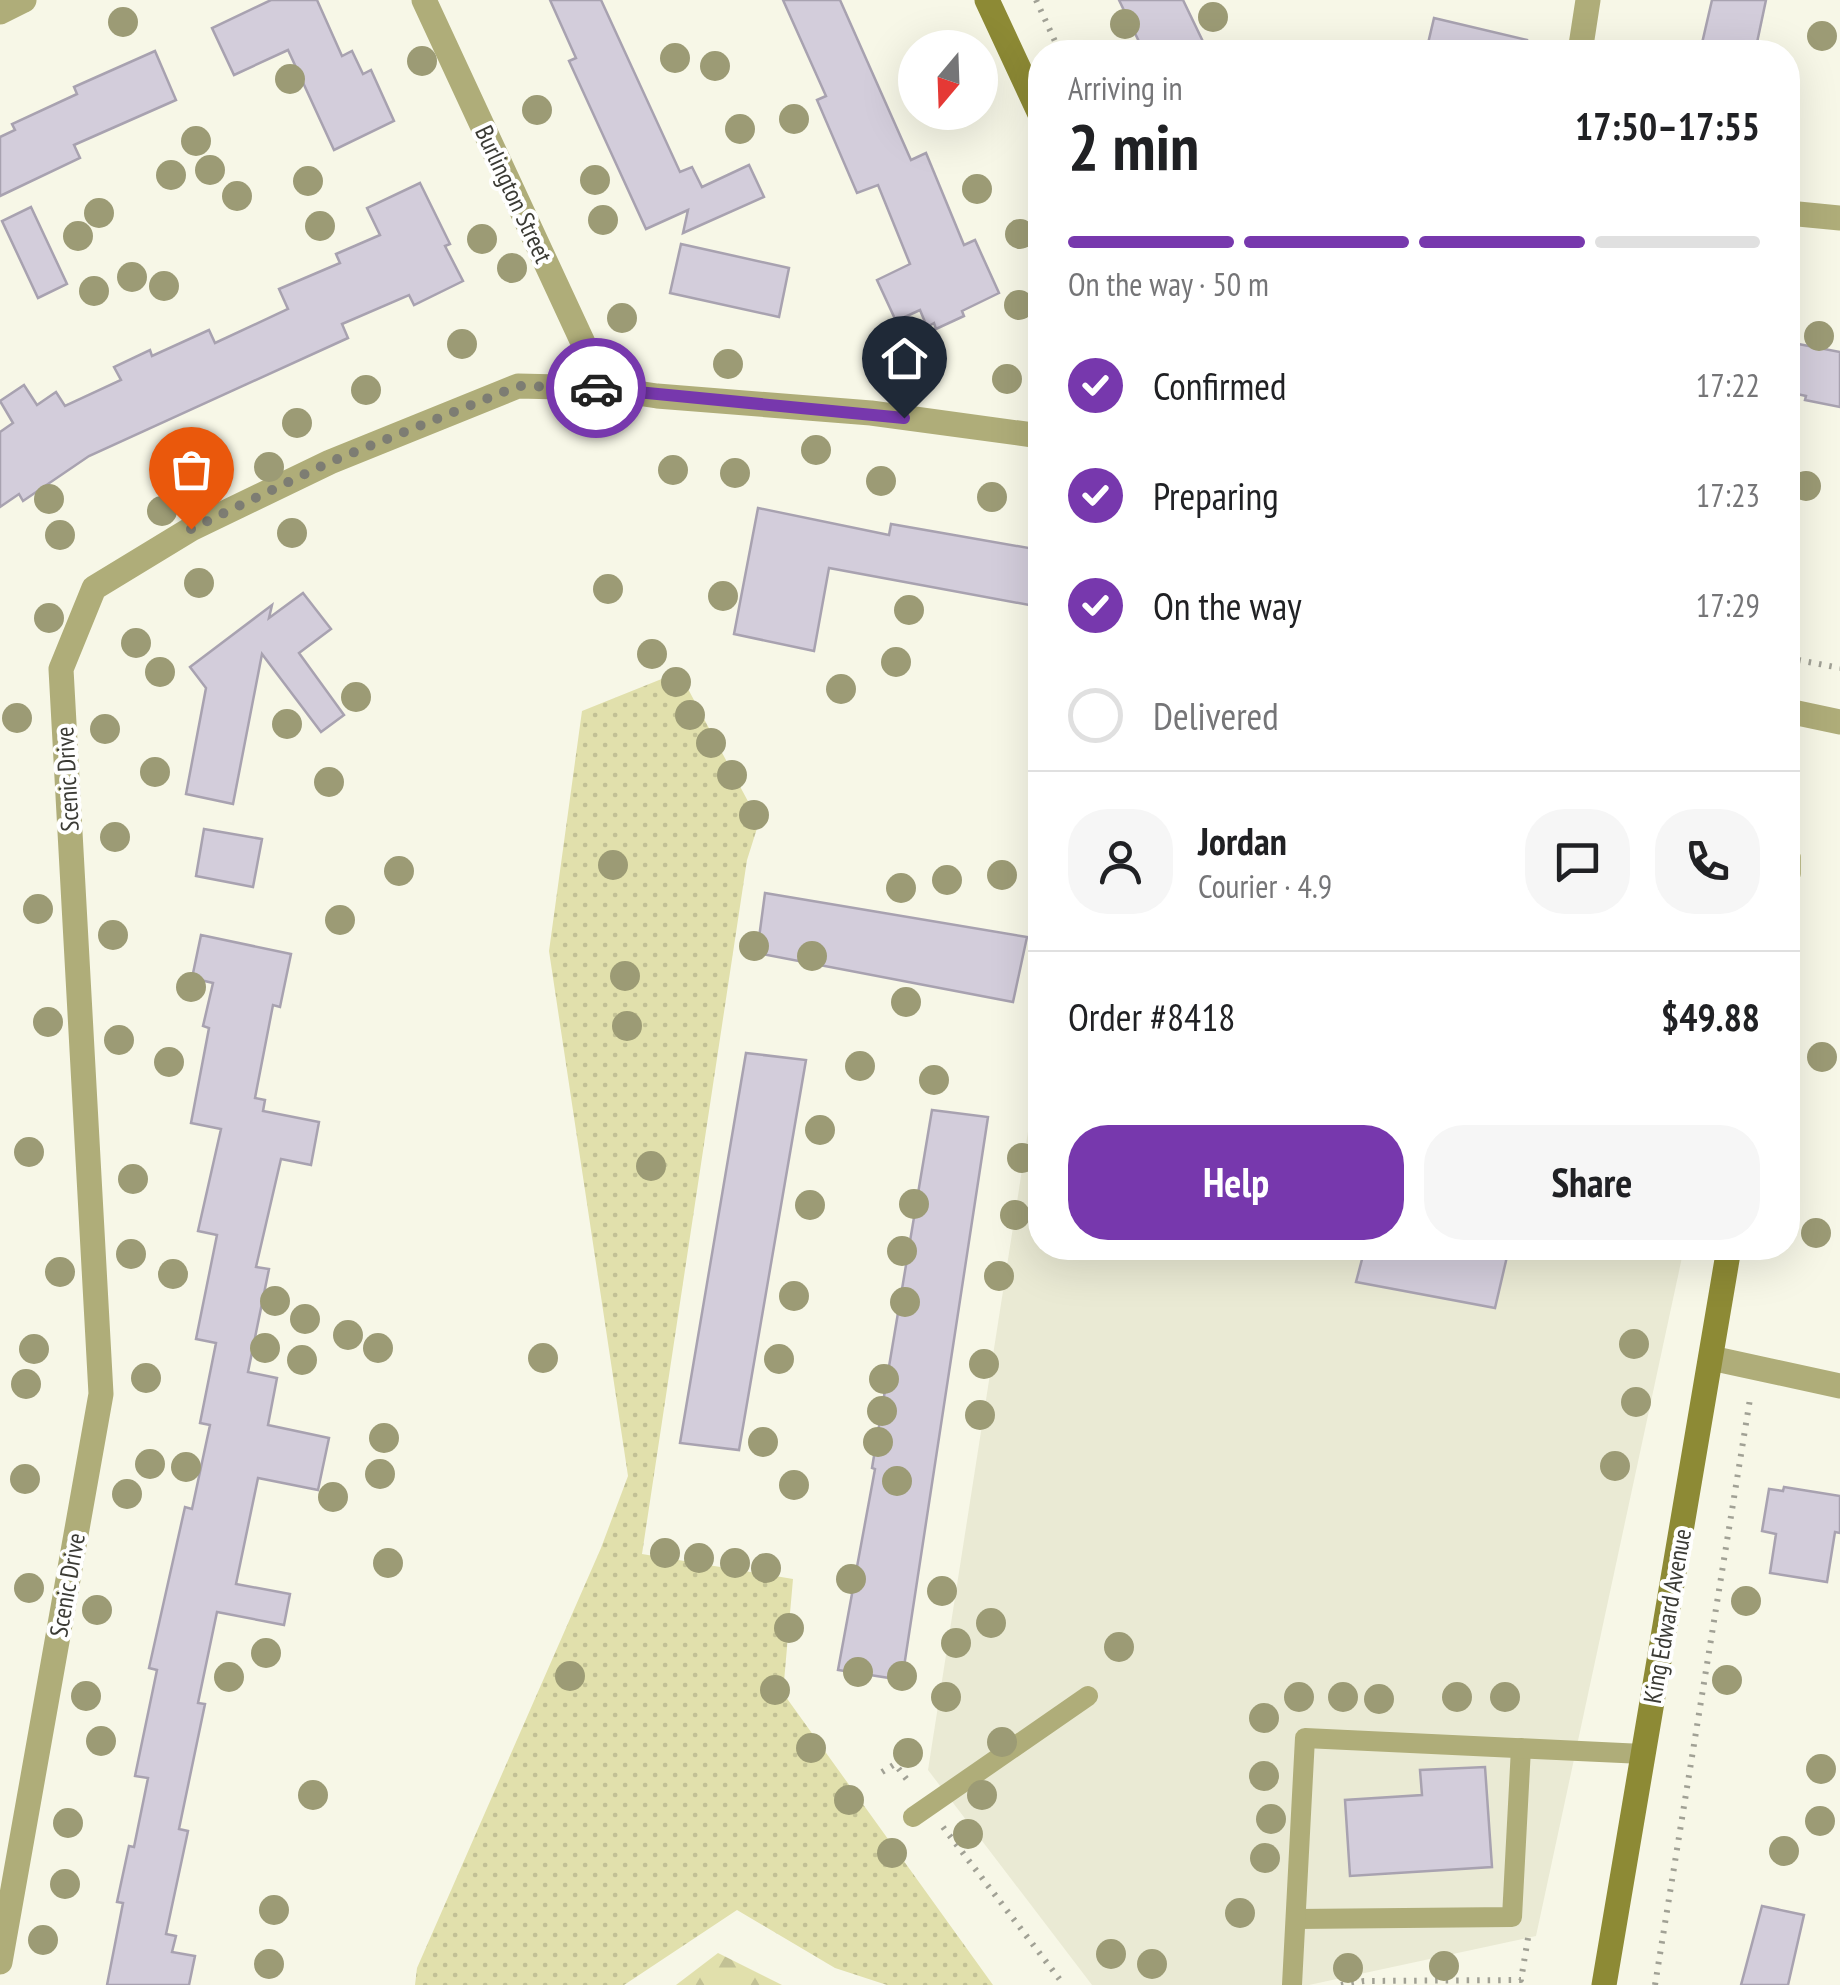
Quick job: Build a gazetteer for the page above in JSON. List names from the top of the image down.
{
  "streets": {
    "street": ["Burlington Street", "Scenic Drive", "King Edward Avenue"]
  },
  "crossings": [
    ["Burlington Street", "Scenic Drive"]
  ],
  "north": "bottom",
  "page": {
    "heading": ["2 min", "Arriving in", "17:50–17:55"],
    "panel": [
      "Jordan",
      "Courier · 4.9",
      "Order #8418",
      "$49.88"
    ],
    "bar": "On the way · 50 m",
    "list": [
      ["Confirmed", "17:22"],
      ["Preparing", "17:23"],
      ["On the way", "17:29"],
      "Delivered"
    ],
    "buttons": ["Help", "Share"]
  }
}
